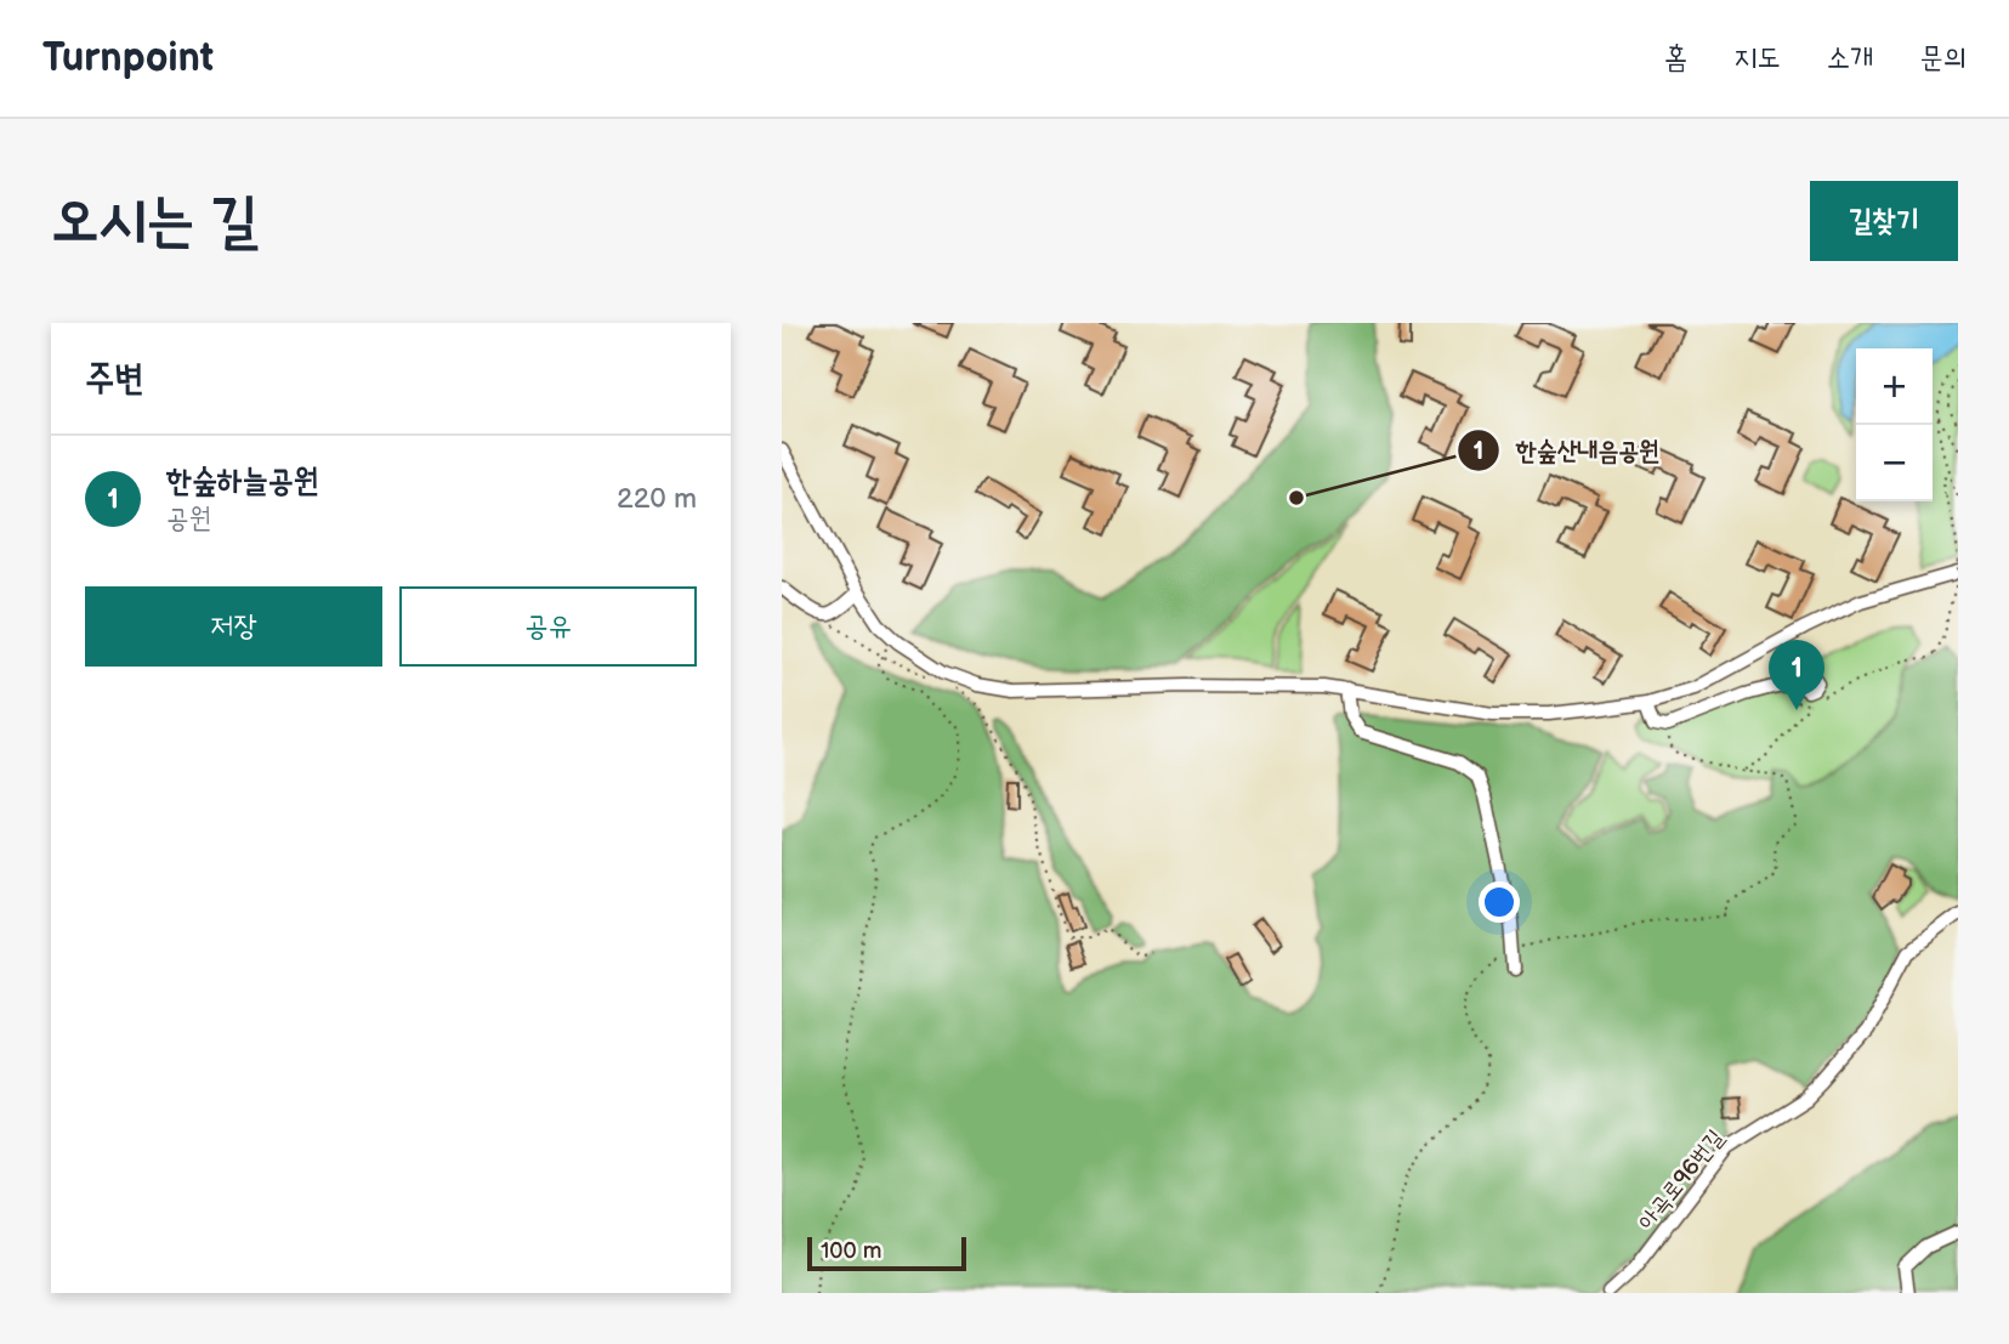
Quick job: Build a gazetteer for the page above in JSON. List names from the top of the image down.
{
  "streets": {
    "street": ["아곡로96번길"]
  },
  "places": ["한숲산내음공원"],
  "scale_bar": "100 m",
  "page": {
    "header": "Turnpoint",
    "nav": [
      "홈",
      "지도",
      "소개",
      "문의"
    ],
    "buttons": [
      "길찾기",
      ["저장", "공유"]
    ],
    "title": "오시는 길",
    "heading": "주변",
    "map_buttons": ["+", "−"],
    "list": [
      {
        "mark": "1",
        "name": "한숲하늘공원",
        "note": "공원",
        "value": "220 m"
      }
    ],
    "pins": "1",
    "scale": "100 m"
  }
}
